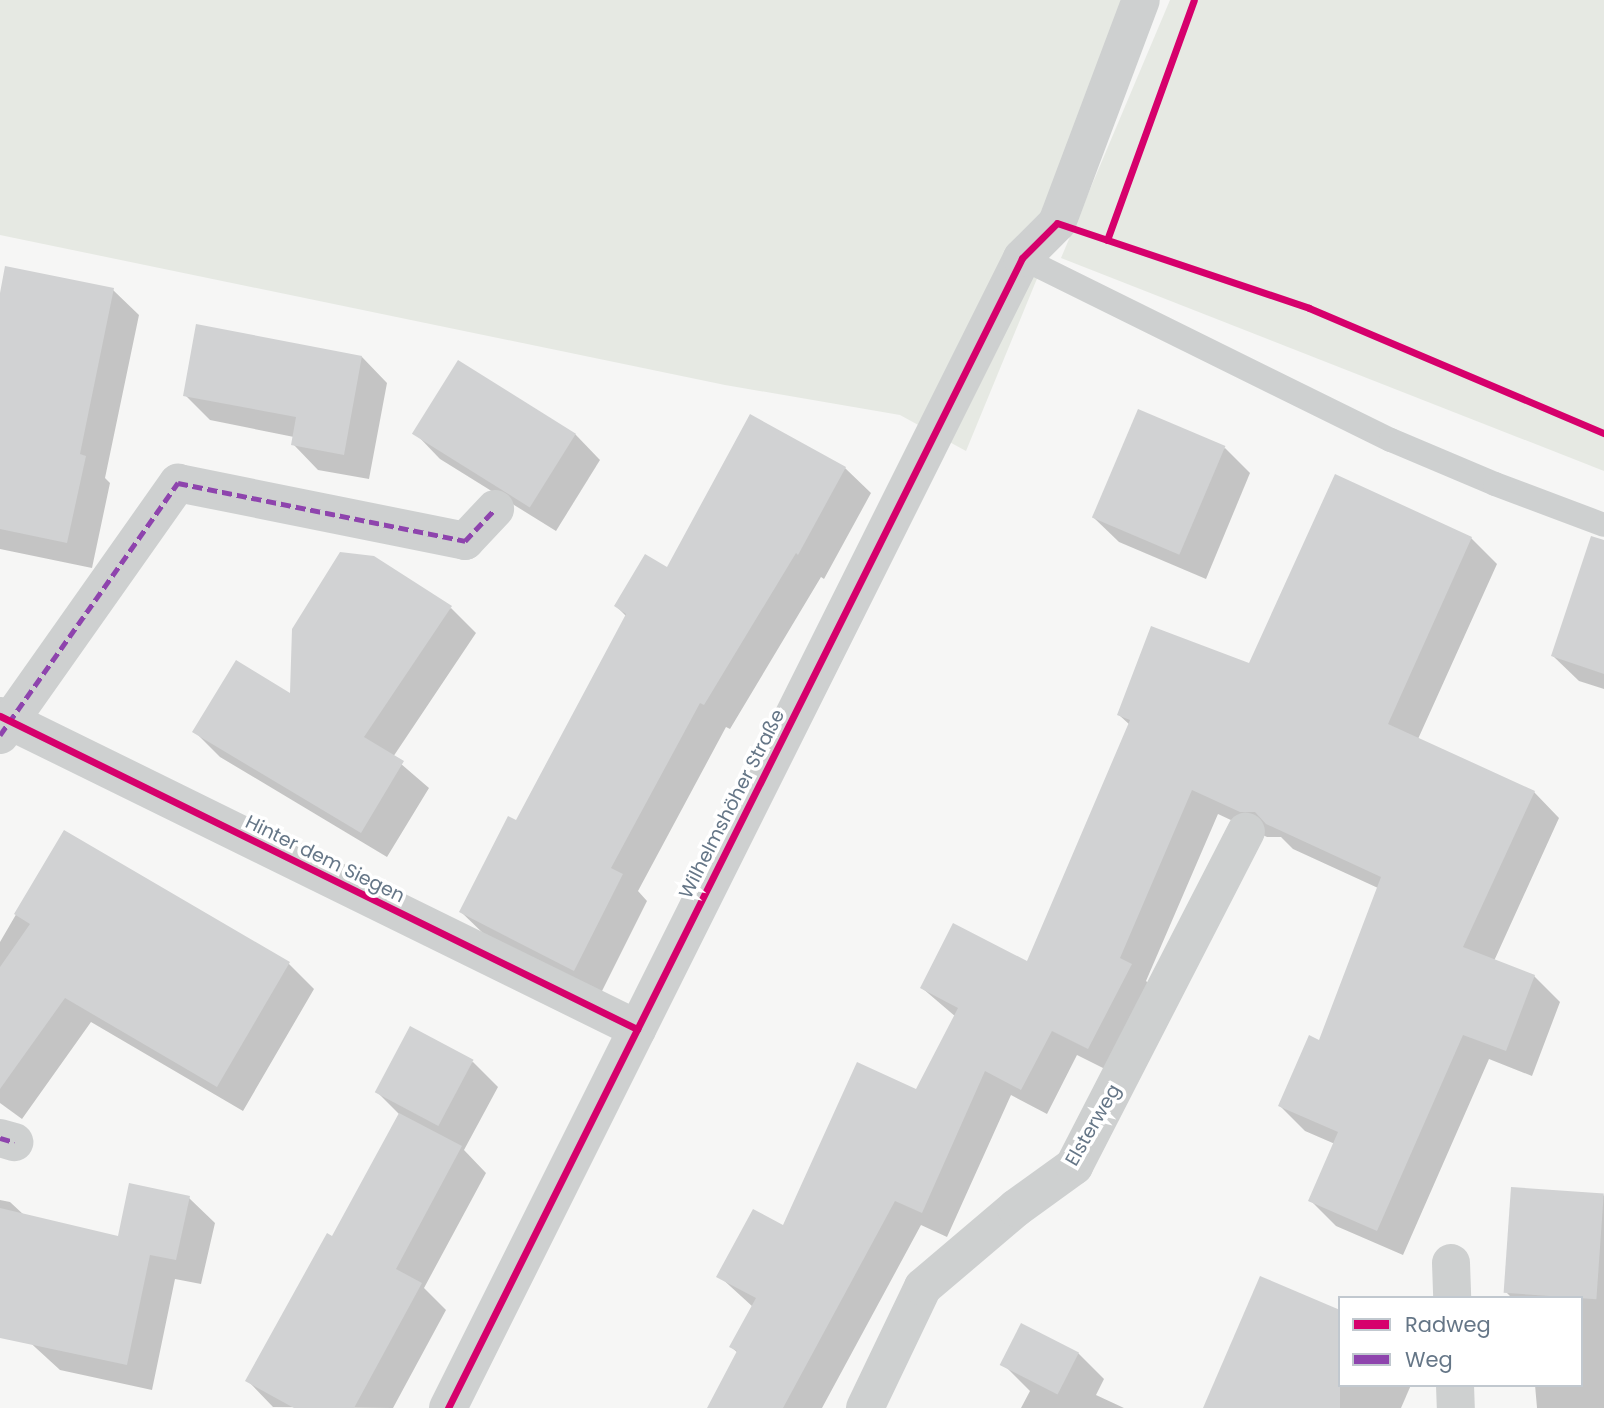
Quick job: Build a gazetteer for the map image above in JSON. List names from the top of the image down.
{
  "streets": {
    "street": ["Wilhelmshöher Straße", "Hinter dem Siegen", "Elsterweg"]
  },
  "crossings": [
    ["Wilhelmshöher Straße", "Hinter dem Siegen"]
  ],
  "legend": ["Radweg", "Weg"]
}
